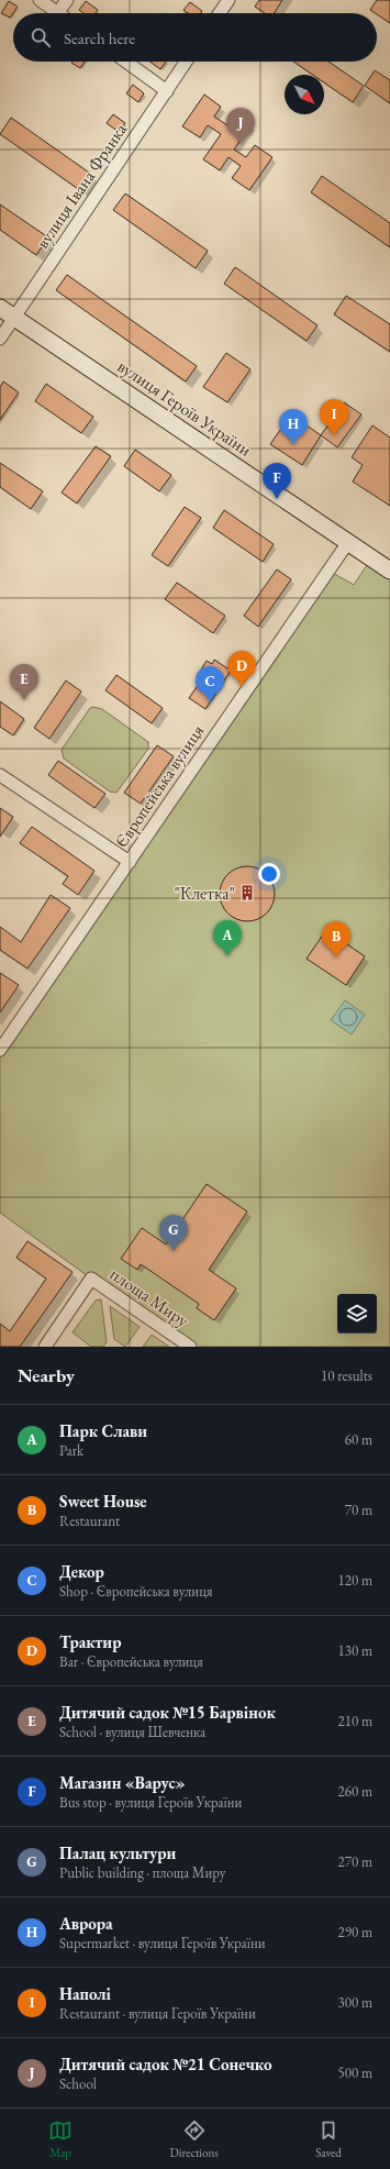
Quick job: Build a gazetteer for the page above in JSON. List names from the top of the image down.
{
  "streets": {
    "street": [
      "вулиця Івана Франка",
      "вулиця Героїв України",
      "Європейська вулиця",
      "площа Миру"
    ]
  },
  "crossings": [
    ["вулиця Івана Франка", "вулиця Героїв України"],
    ["вулиця Героїв України", "Європейська вулиця"]
  ],
  "places": {
    "building": ["\"Клетка\""]
  },
  "north": "bottom right",
  "page": {
    "search": "Search here",
    "pins": [
      "J",
      "I",
      "H",
      "F",
      "D",
      "E",
      "C",
      "A",
      "B",
      "G"
    ],
    "heading": ["Nearby", "10 results"],
    "list": [
      {
        "mark": "A",
        "name": "Парк Слави",
        "note": "Park",
        "value": "60 m"
      },
      {
        "mark": "B",
        "name": "Sweet House",
        "note": "Restaurant",
        "value": "70 m"
      },
      {
        "mark": "C",
        "name": "Декор",
        "note": "Shop · Європейська вулиця",
        "value": "120 m"
      },
      {
        "mark": "D",
        "name": "Трактир",
        "note": "Bar · Європейська вулиця",
        "value": "130 m"
      },
      {
        "mark": "E",
        "name": "Дитячий садок №15 Барвінок",
        "note": "School · вулиця Шевченка",
        "value": "210 m"
      },
      {
        "mark": "F",
        "name": "Магазин «Варус»",
        "note": "Bus stop · вулиця Героїв України",
        "value": "260 m"
      },
      {
        "mark": "G",
        "name": "Палац культури",
        "note": "Public building · площа Миру",
        "value": "270 m"
      },
      {
        "mark": "H",
        "name": "Аврора",
        "note": "Supermarket · вулиця Героїв України",
        "value": "290 m"
      },
      {
        "mark": "I",
        "name": "Наполі",
        "note": "Restaurant · вулиця Героїв України",
        "value": "300 m"
      },
      {
        "mark": "J",
        "name": "Дитячий садок №21 Сонечко",
        "note": "School",
        "value": "500 m"
      }
    ],
    "nav": ["Map", "Directions", "Saved"]
  }
}
